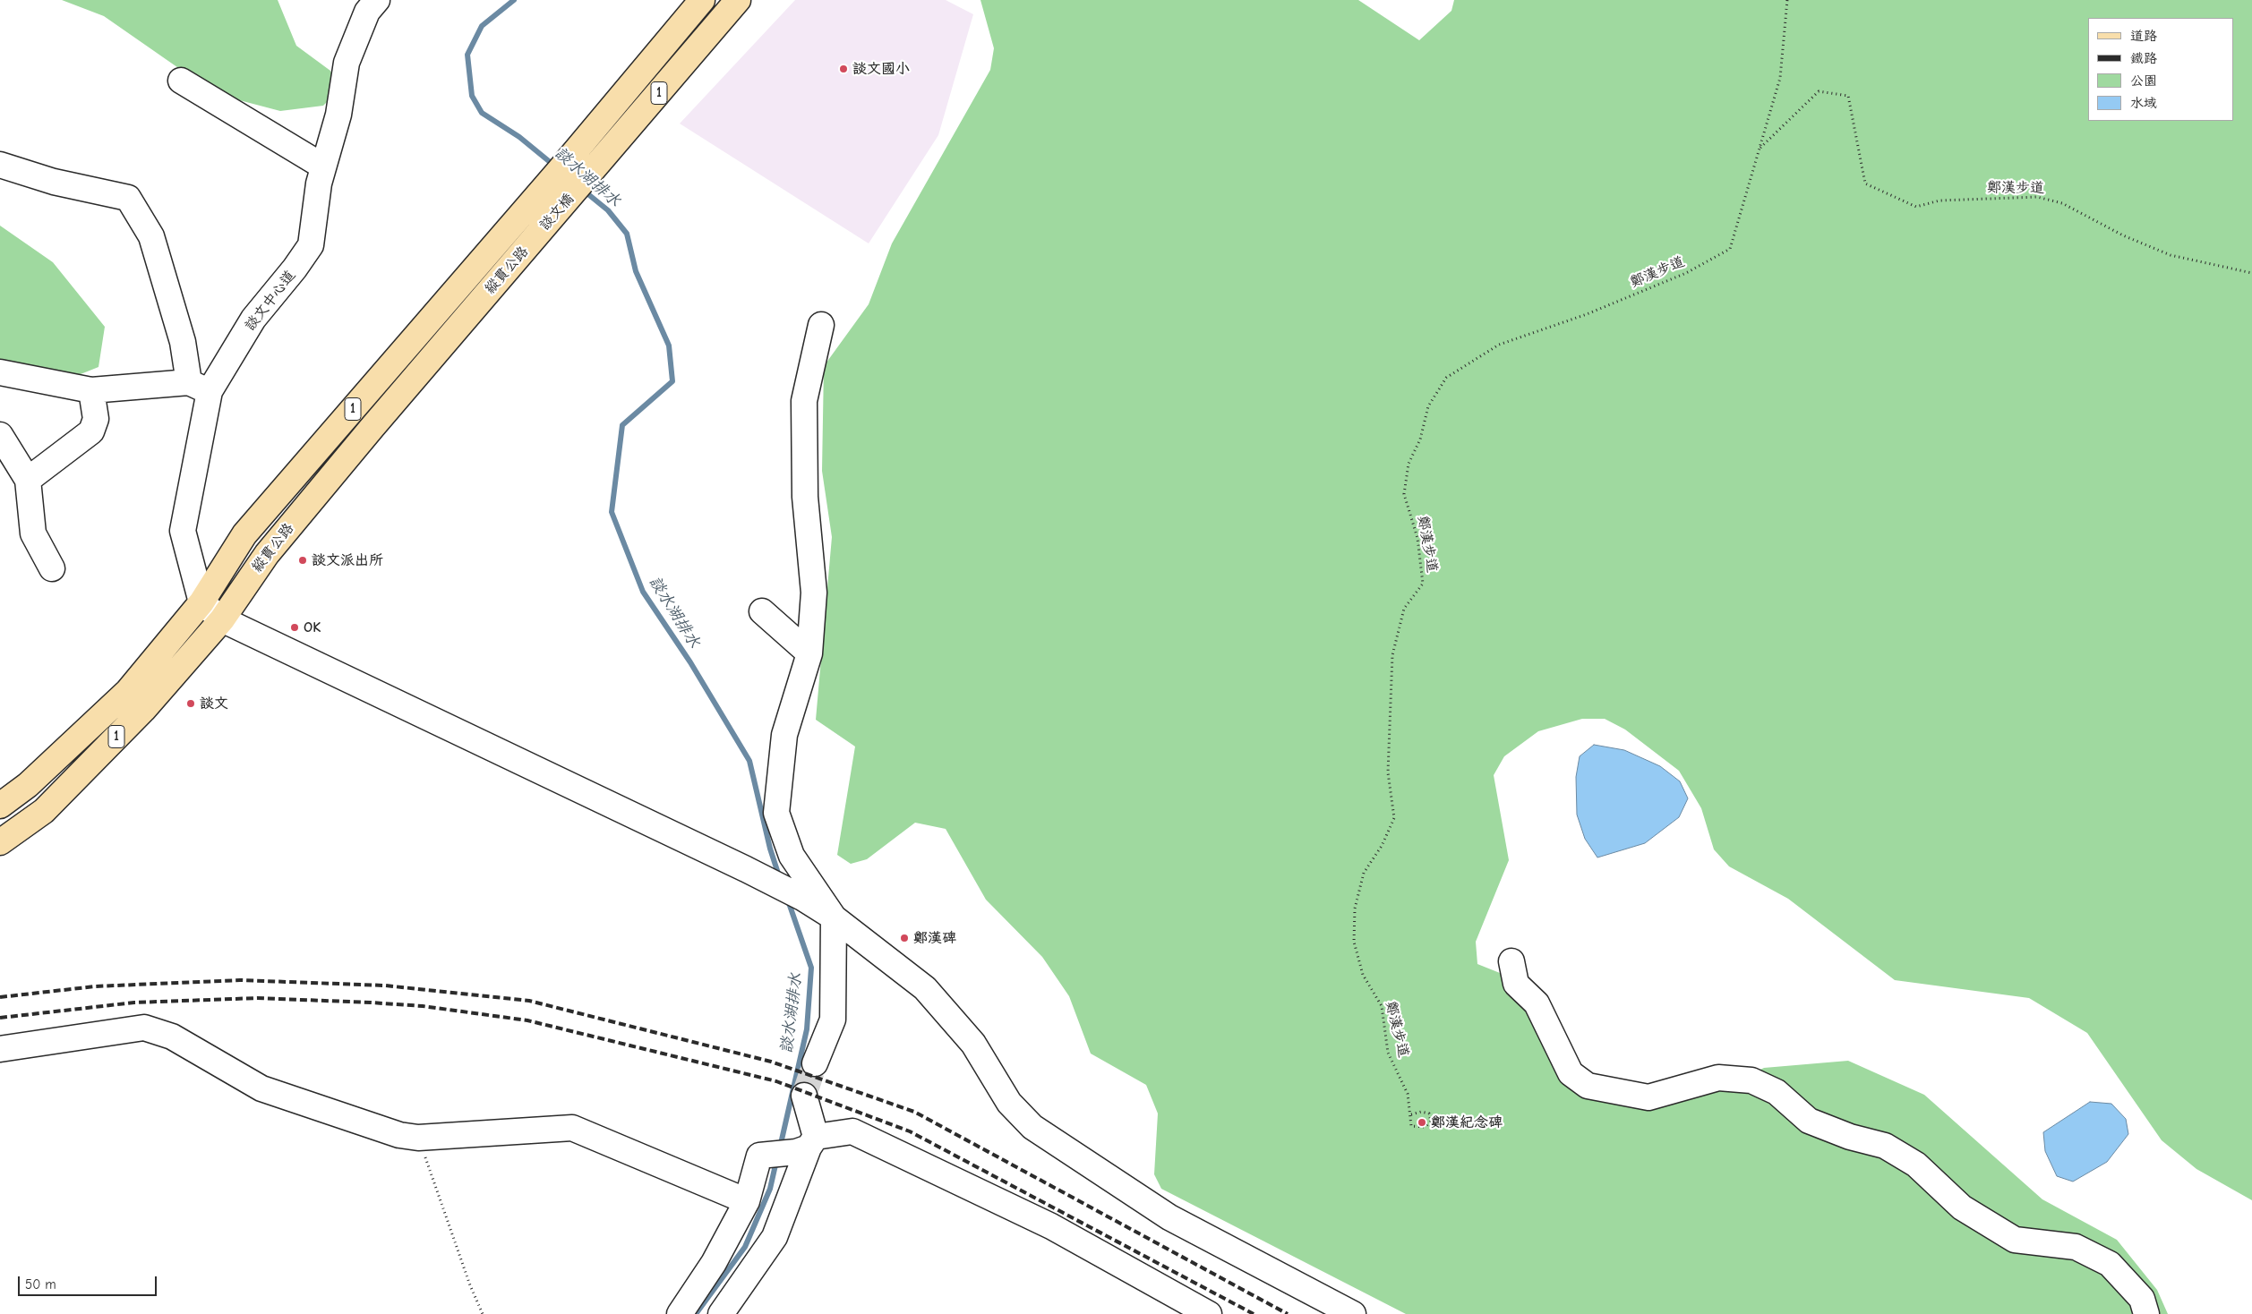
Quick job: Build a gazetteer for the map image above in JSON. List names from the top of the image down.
{
  "streets": {
    "main road": ["1", "談文橋", "縱貫公路"],
    "street": ["談文中心道"],
    "path": ["鄭漢步道"]
  },
  "crossings": [
    ["談文橋", "縱貫公路"],
    ["縱貫公路", "談文中心道"]
  ],
  "water": ["談水湖排水"],
  "places": [
    "談文國小",
    "談文派出所",
    "OK",
    "談文",
    "鄭漢碑",
    "鄭漢紀念碑"
  ],
  "legend": [
    "道路",
    "鐵路",
    "公園",
    "水域"
  ],
  "scale_bar": "50 m"
}
